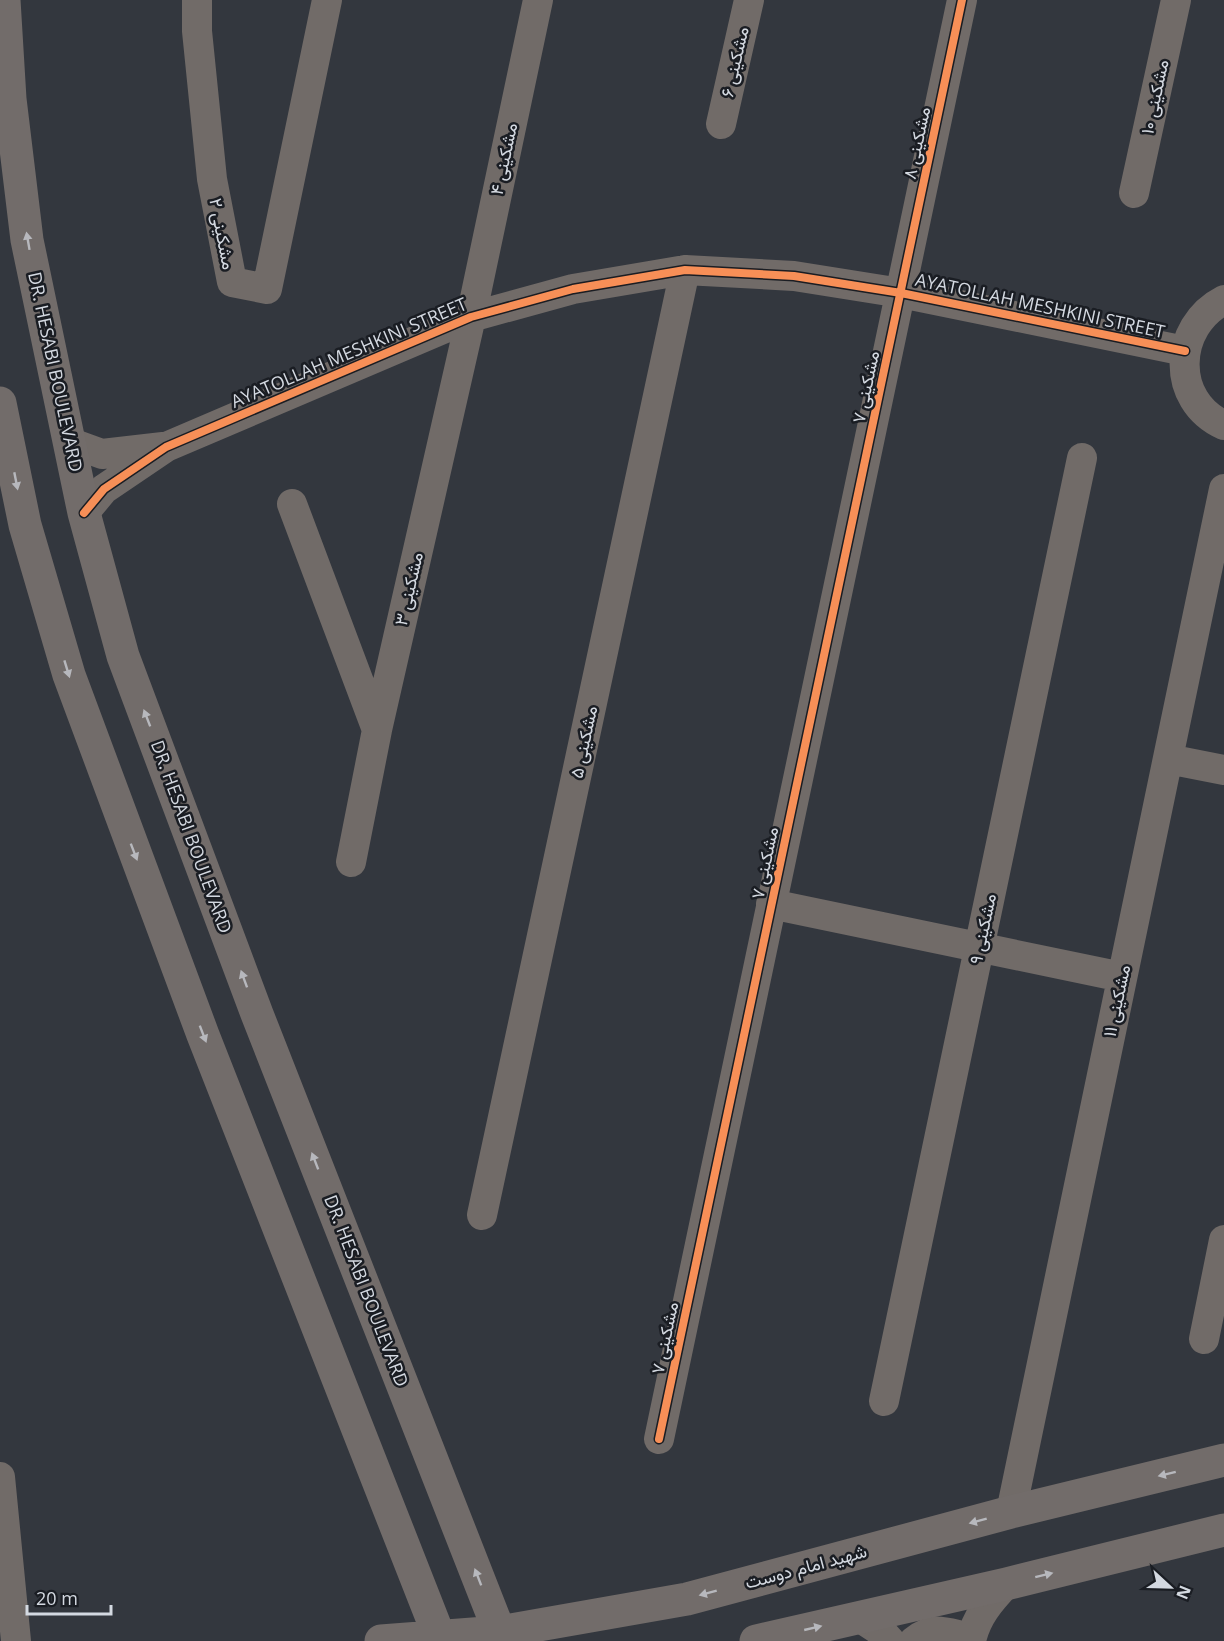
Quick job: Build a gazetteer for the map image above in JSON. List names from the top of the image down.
{
  "streets": {
    "main road": ["DR. HESABI BOULEVARD", "شهید امام دوست"],
    "street": [
      "مشکینی ۶",
      "مشکینی ۱۰",
      "مشکینی ۸",
      "مشکینی ۴",
      "مشکینی ۲",
      "AYATOLLAH MESHKINI STREET",
      "مشکینی ۷",
      "مشکینی ۳",
      "مشکینی ۵",
      "مشکینی ۹",
      "مشکینی ۱۱"
    ]
  },
  "crossings": [
    ["مشکینی ۸", "AYATOLLAH MESHKINI STREET"],
    ["مشکینی ۸", "مشکینی ۷"],
    ["مشکینی ۴", "AYATOLLAH MESHKINI STREET"],
    ["مشکینی ۴", "مشکینی ۳"],
    ["AYATOLLAH MESHKINI STREET", "مشکینی ۷"],
    ["AYATOLLAH MESHKINI STREET", "مشکینی ۳"],
    ["AYATOLLAH MESHKINI STREET", "مشکینی ۵"],
    ["DR. HESABI BOULEVARD", "شهید امام دوست"],
    ["مشکینی ۱۱", "شهید امام دوست"]
  ],
  "scale_bar": "20 m",
  "north": "right"
}
